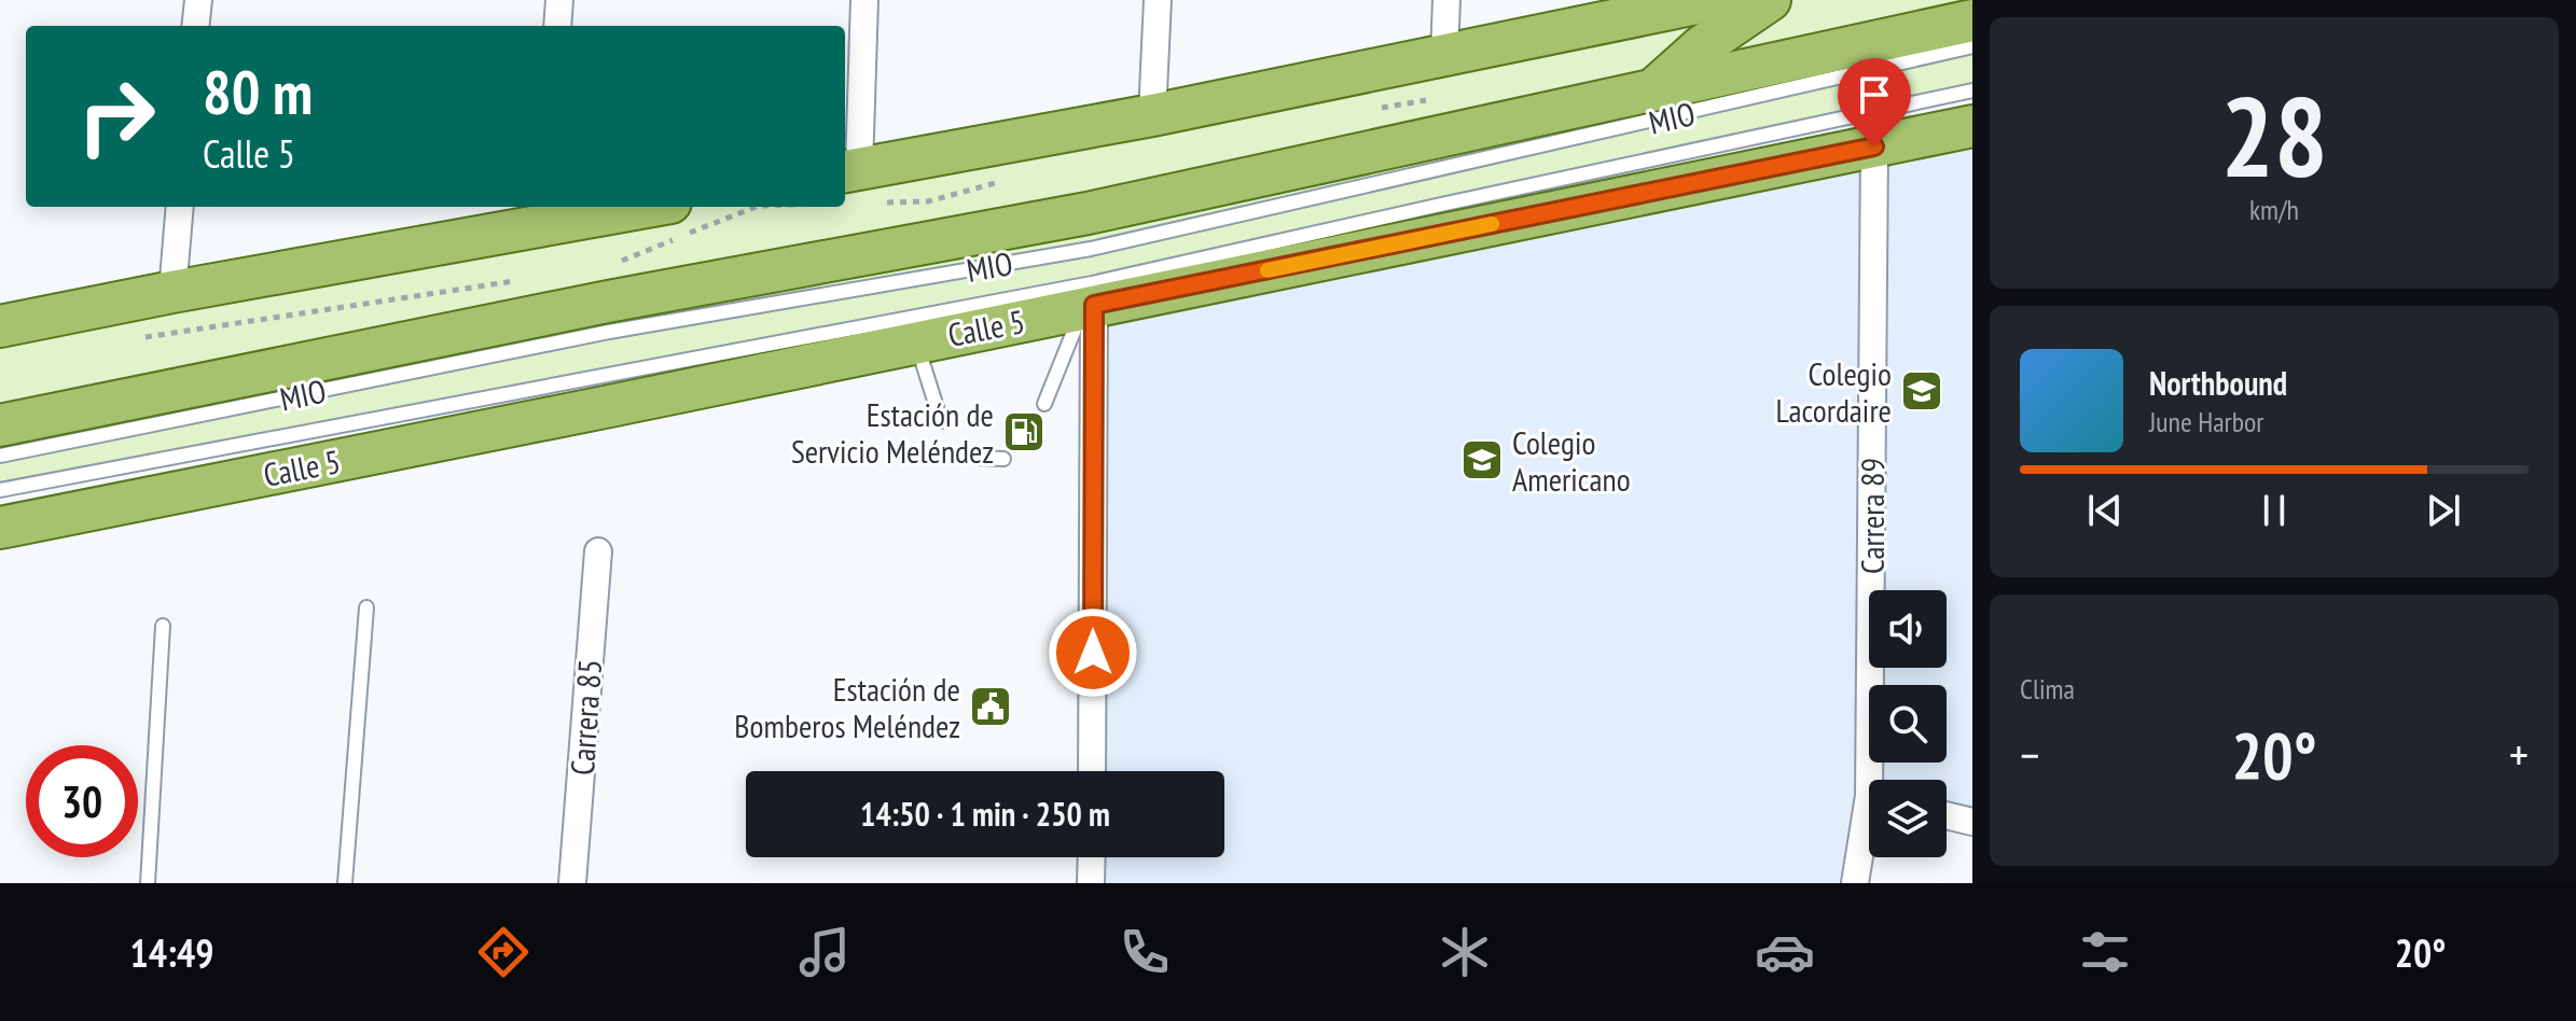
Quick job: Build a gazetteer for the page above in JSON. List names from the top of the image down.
{
  "streets": {
    "main road": ["Calle 5"],
    "street": ["Carrera 89", "Carrera 85"],
    "lane": ["MIO"]
  },
  "crossings": [
    ["Calle 5", "Carrera 89"]
  ],
  "places": {
    "school or university": ["Colegio Lacordaire", "Colegio Americano"],
    "fuel station": ["Estación de Servicio Meléndez"],
    "public building": ["Estación de Bomberos Meléndez"]
  },
  "page": {
    "tile": [
      ["28", "km/h"],
      "Clima"
    ],
    "turn": ["80 m", "Calle 5"],
    "song": ["Northbound", "June Harbor"],
    "heat": ["−", "20°", "+"],
    "limit": "30",
    "trip": "14:50 · 1 min · 250 m",
    "tabs": ["14:49", "20°"]
  }
}
